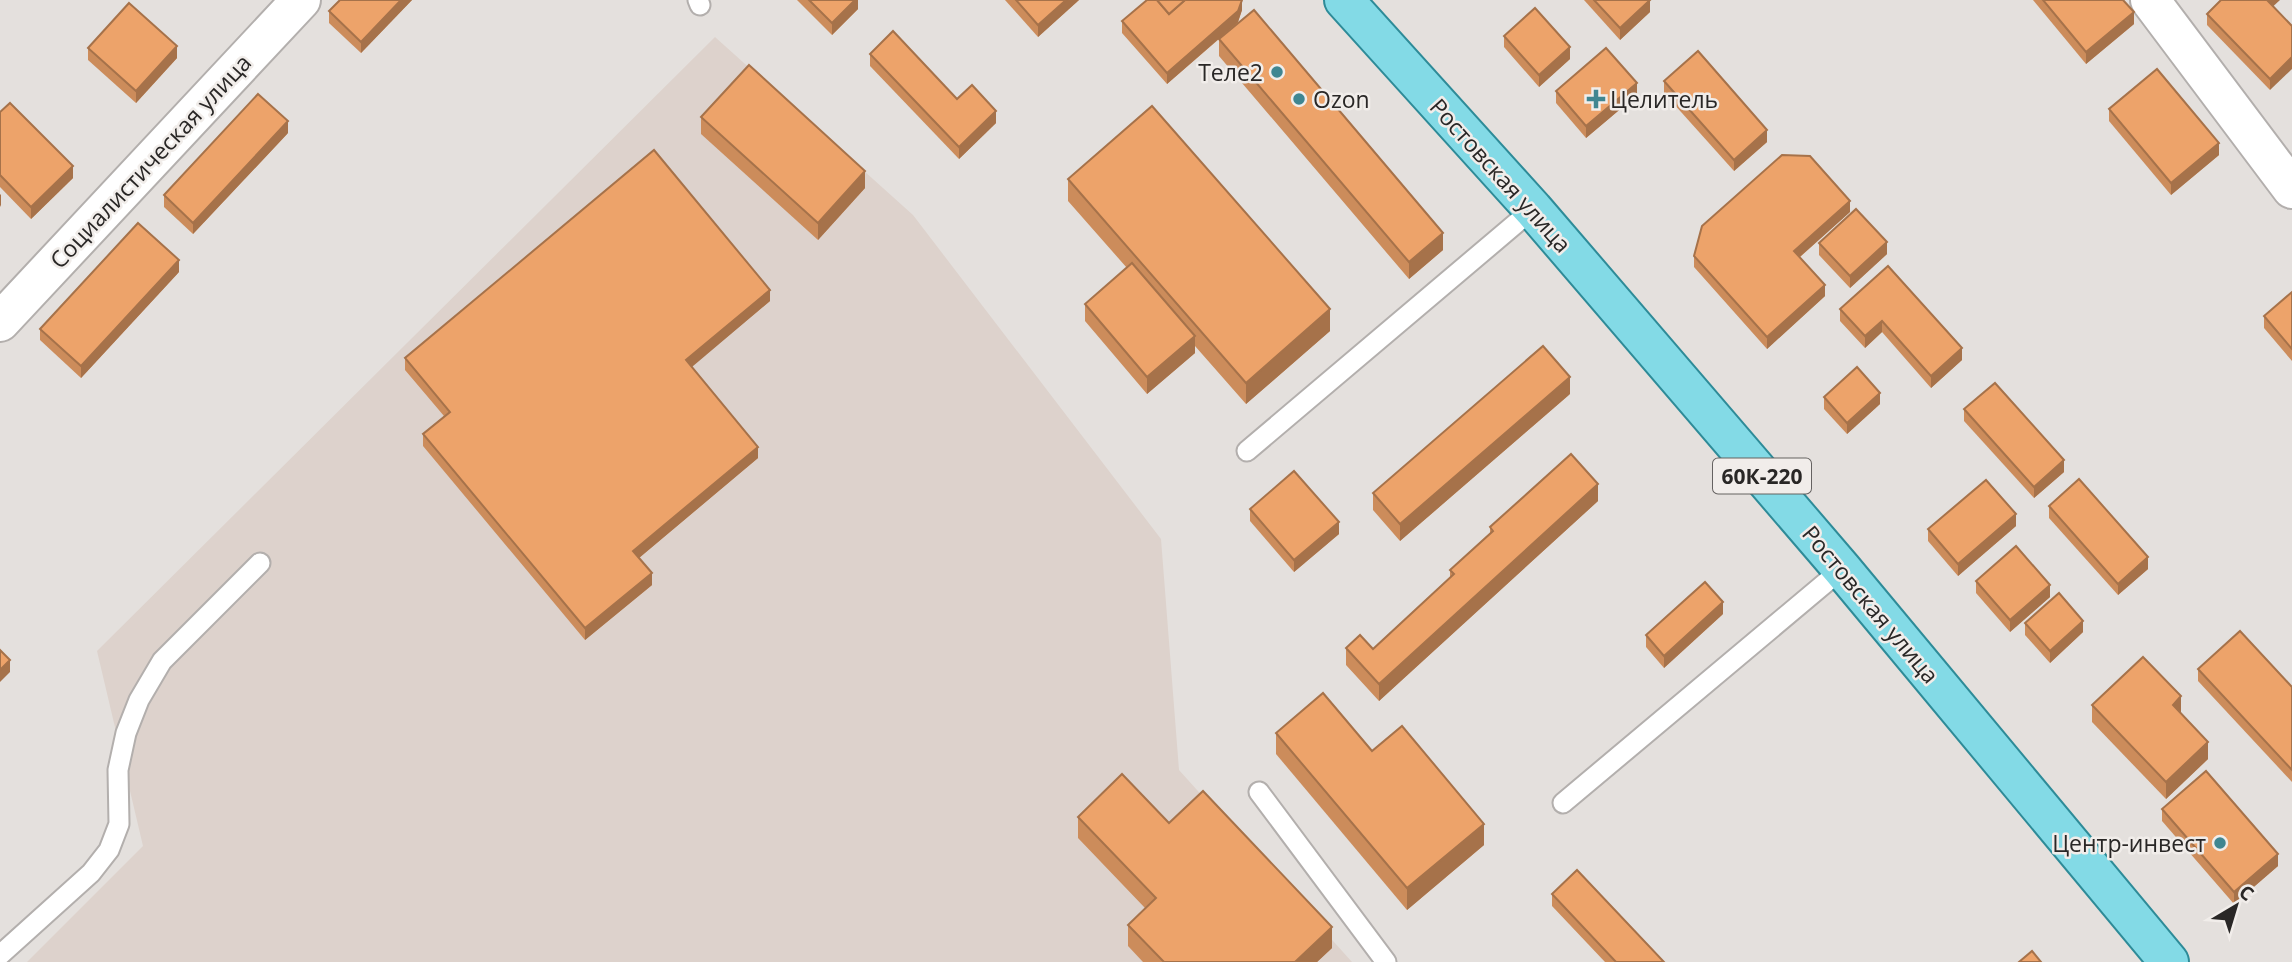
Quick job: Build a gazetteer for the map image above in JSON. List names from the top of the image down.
{
  "streets": {
    "main road": ["Ростовская улица", "60К-220"],
    "street": ["Социалистическая улица"]
  },
  "places": {
    "other": ["Теле2", "Ozon", "Центр-инвест"],
    "health": ["Целитель"]
  },
  "north": "top right"
}
